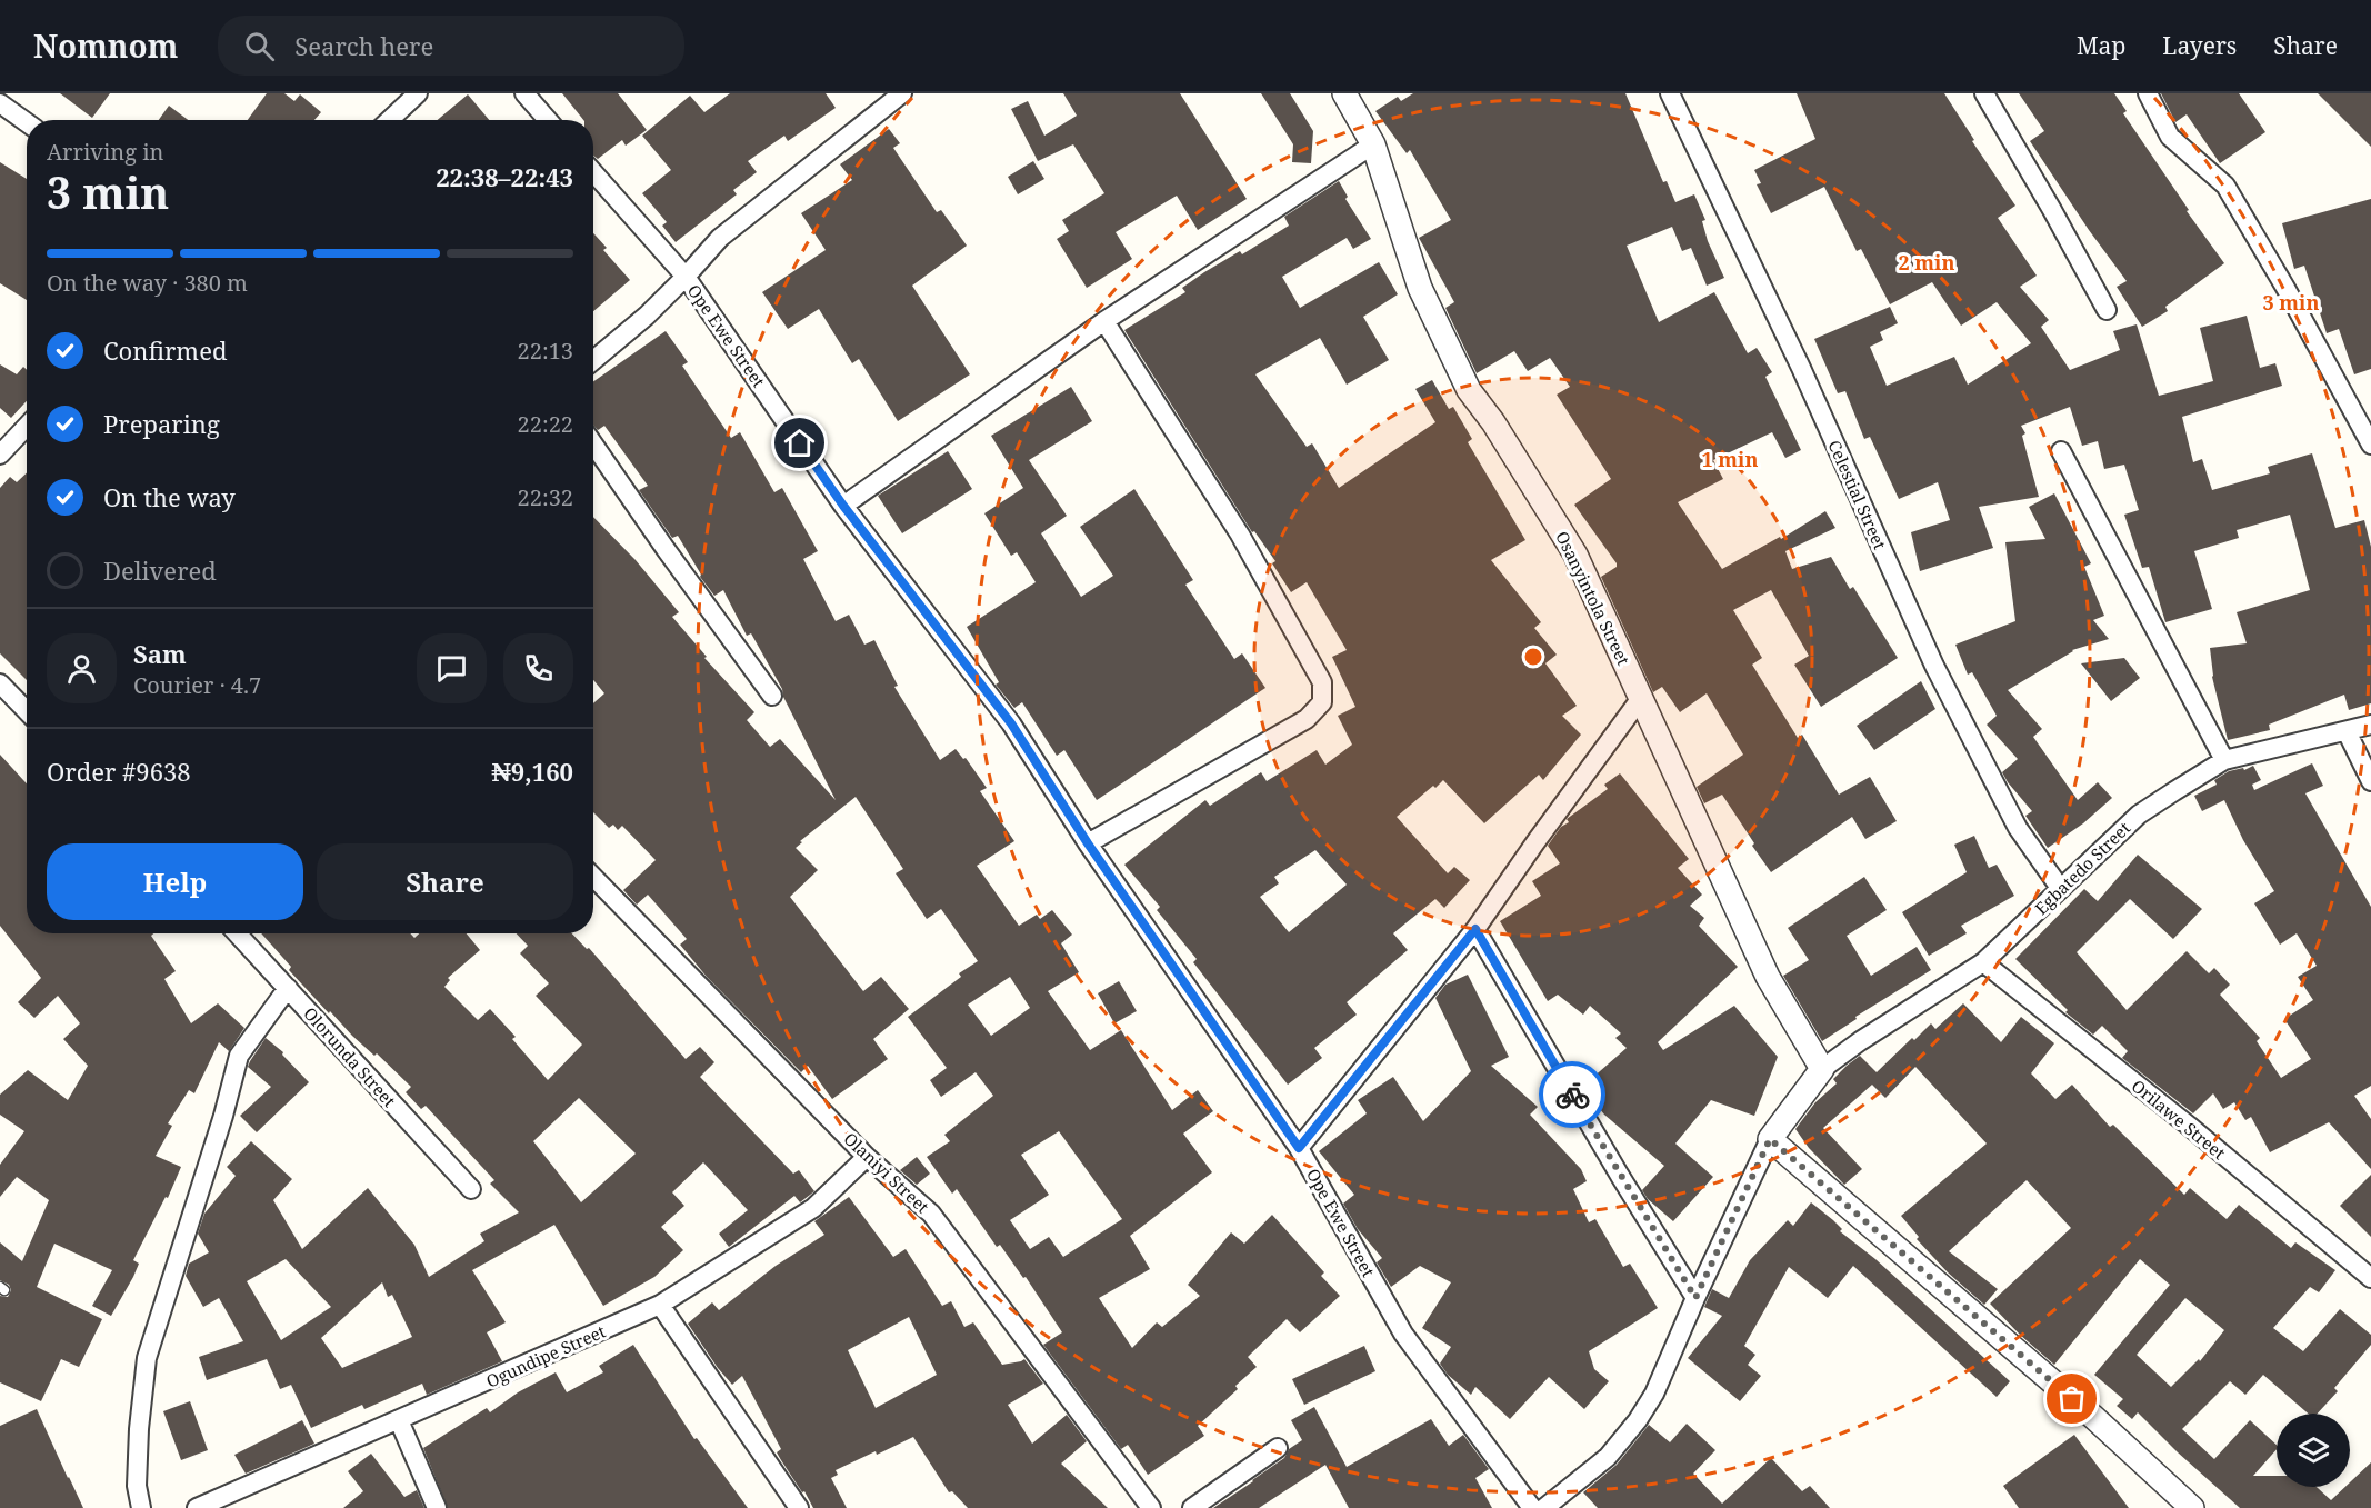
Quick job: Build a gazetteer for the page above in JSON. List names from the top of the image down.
{
  "streets": {
    "street": [
      "Ope Ewe Street",
      "Celestial Street",
      "Osanyintola Street",
      "Egbatedo Street",
      "Olorunda Street",
      "Orilawe Street",
      "Olaniyi Street",
      "Ogundipe Street"
    ]
  },
  "crossings": [
    ["Celestial Street", "Egbatedo Street"],
    ["Osanyintola Street", "Egbatedo Street"],
    ["Egbatedo Street", "Orilawe Street"],
    ["Olaniyi Street", "Ogundipe Street"]
  ],
  "page": {
    "header": "Nomnom",
    "search": "Search here",
    "nav": ["Map", "Layers", "Share"],
    "heading": ["3 min", "Arriving in", "22:38–22:43"],
    "panel": [
      "Sam",
      "Courier · 4.7",
      "Order #9638",
      "₦9,160"
    ],
    "bar": "On the way · 380 m",
    "list": [
      ["Confirmed", "22:13"],
      ["Preparing", "22:22"],
      ["On the way", "22:32"],
      "Delivered"
    ],
    "buttons": ["Help", "Share"]
  },
  "rings": ["2 min", "3 min", "1 min"]
}
